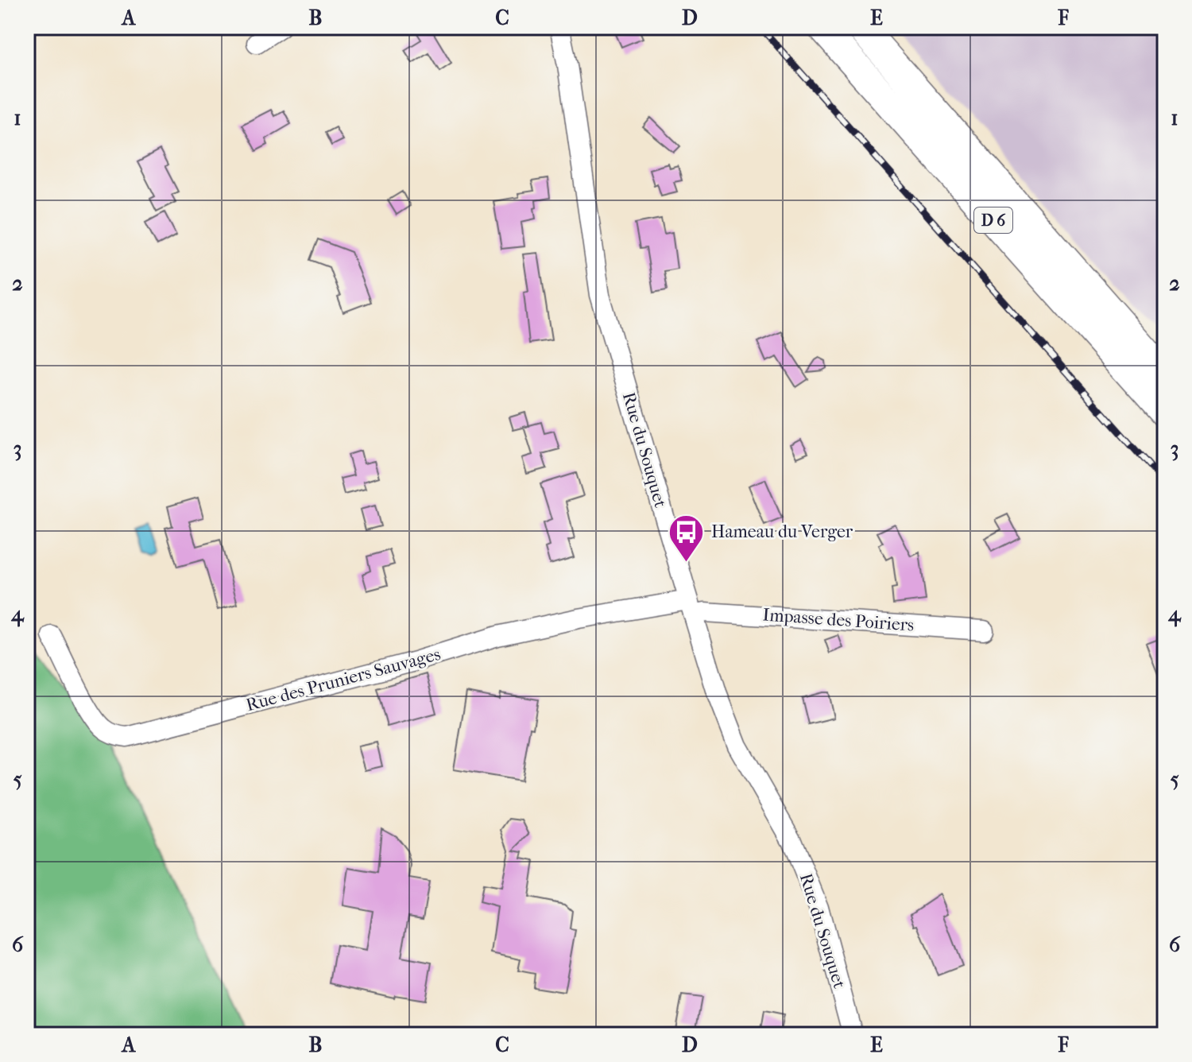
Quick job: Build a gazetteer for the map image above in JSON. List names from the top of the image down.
{
  "streets": {
    "highway": ["D 6"],
    "street": ["Rue du Souquet", "Impasse des Poiriers", "Rue des Pruniers Sauvages"]
  },
  "crossings": [
    ["Rue du Souquet", "Impasse des Poiriers"],
    ["Rue du Souquet", "Rue des Pruniers Sauvages"],
    ["Impasse des Poiriers", "Rue des Pruniers Sauvages"]
  ],
  "places": {
    "bus stop": ["Hameau du Verger"]
  },
  "grid": {
    "columns": [
      "A",
      "B",
      "C",
      "D",
      "E",
      "F"
    ],
    "rows": [
      "1",
      "2",
      "3",
      "4",
      "5",
      "6"
    ]
  }
}
